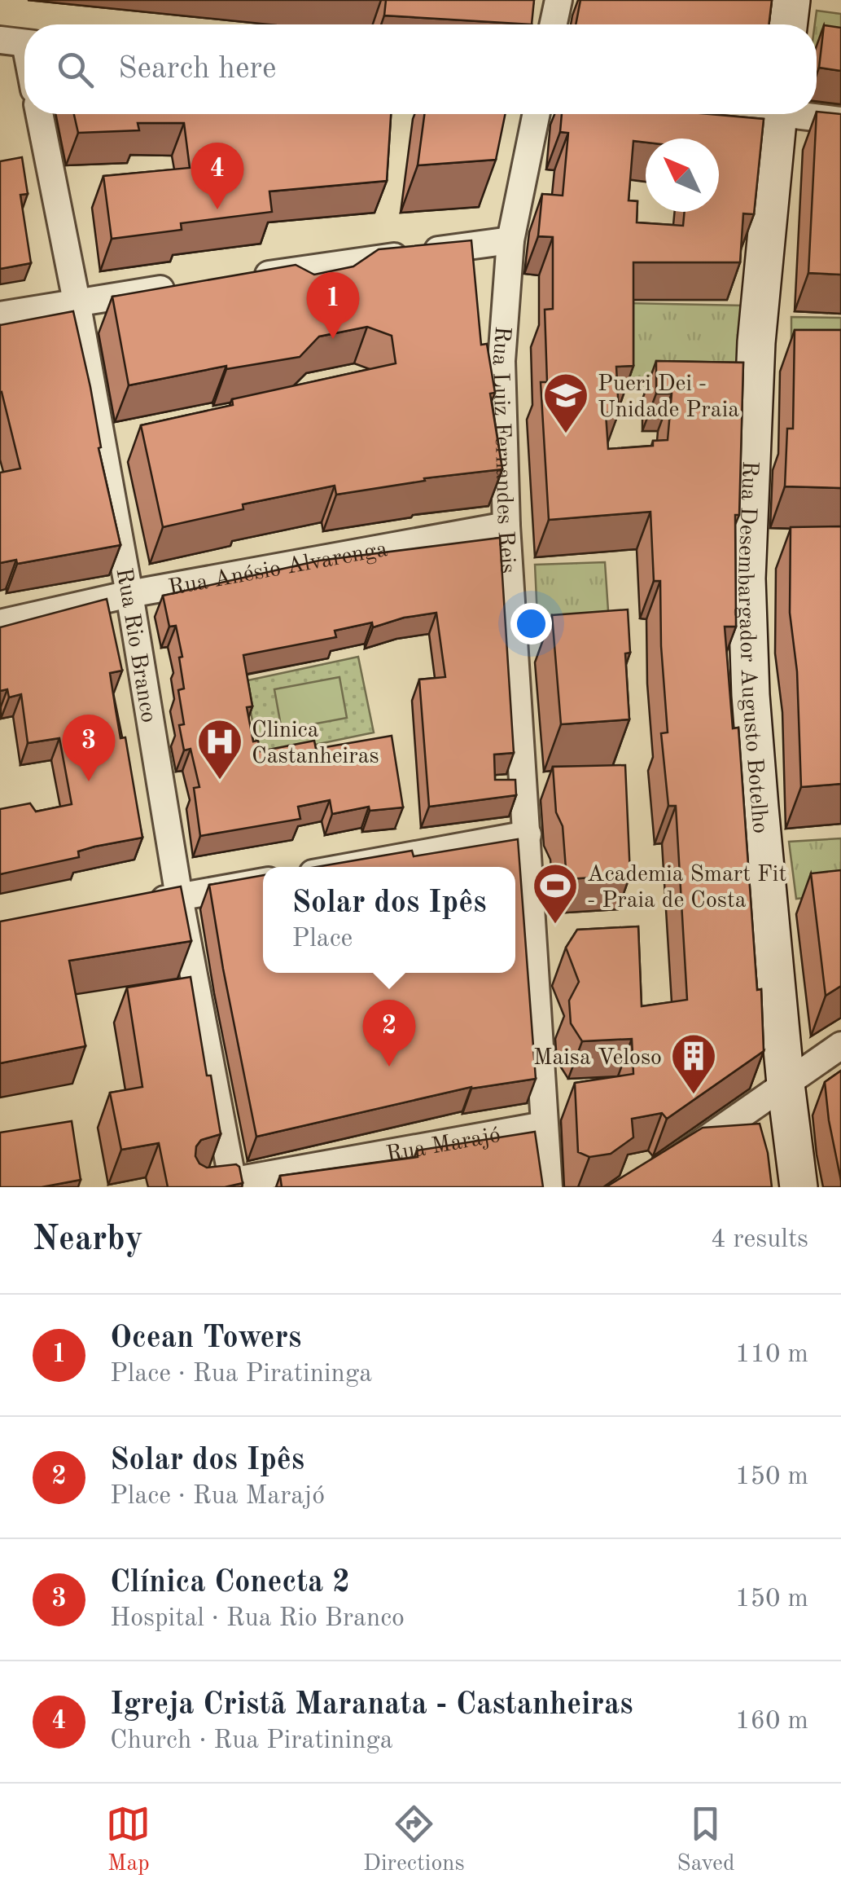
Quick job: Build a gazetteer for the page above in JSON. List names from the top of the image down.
{
  "streets": {
    "street": [
      "Rua Luiz Fernandes Reis",
      "Rua Anésio Alvarenga",
      "Rua Rio Branco",
      "Rua Desembargador Augusto Botelho",
      "Rua Marajó"
    ]
  },
  "crossings": [
    ["Rua Luiz Fernandes Reis", "Rua Anésio Alvarenga"],
    ["Rua Luiz Fernandes Reis", "Rua Marajó"],
    ["Rua Anésio Alvarenga", "Rua Rio Branco"],
    ["Rua Rio Branco", "Rua Marajó"]
  ],
  "places": {
    "school or university": ["Pueri Dei - Unidade Praia"],
    "hospital": ["Clinica Castanheiras"],
    "sports": ["Academia Smart Fit - Praia de Costa"],
    "building": ["Maisa Veloso"]
  },
  "north": "top left",
  "page": {
    "search": "Search here",
    "pins": [
      "4",
      "1",
      "3",
      "2"
    ],
    "popup": ["Solar dos Ipês", "Place"],
    "heading": ["Nearby", "4 results"],
    "list": [
      {
        "mark": "1",
        "name": "Ocean Towers",
        "note": "Place · Rua Piratininga",
        "value": "110 m"
      },
      {
        "mark": "2",
        "name": "Solar dos Ipês",
        "note": "Place · Rua Marajó",
        "value": "150 m"
      },
      {
        "mark": "3",
        "name": "Clínica Conecta 2",
        "note": "Hospital · Rua Rio Branco",
        "value": "150 m"
      },
      {
        "mark": "4",
        "name": "Igreja Cristã Maranata - Castanheiras",
        "note": "Church · Rua Piratininga",
        "value": "160 m"
      }
    ],
    "nav": ["Map", "Directions", "Saved"]
  }
}
